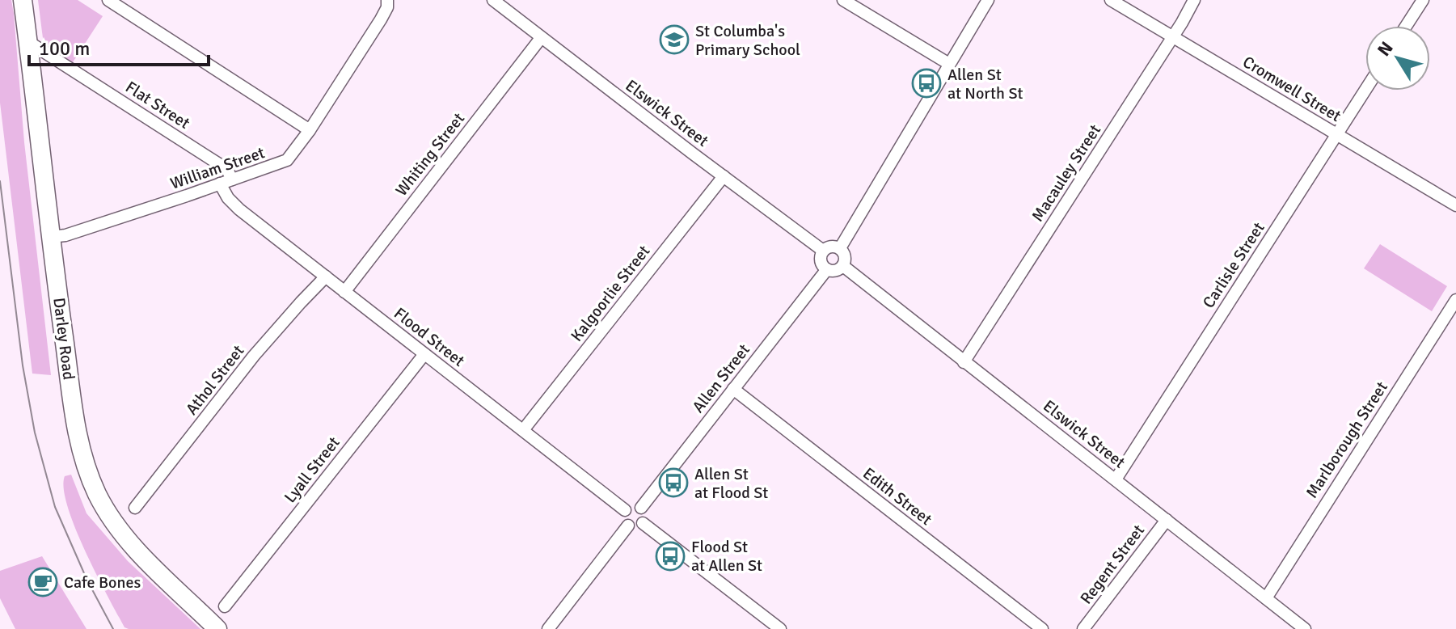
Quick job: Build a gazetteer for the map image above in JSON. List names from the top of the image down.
{
  "streets": {
    "main road": ["Darley Road"],
    "street": [
      "Cromwell Street",
      "Flat Street",
      "Elswick Street",
      "Whiting Street",
      "William Street",
      "Macauley Street",
      "Carlisle Street",
      "Kalgoorlie Street",
      "Flood Street",
      "Allen Street",
      "Athol Street",
      "Marlborough Street",
      "Lyall Street",
      "Edith Street",
      "Regent Street"
    ]
  },
  "crossings": [
    ["Cromwell Street", "Macauley Street"],
    ["Cromwell Street", "Carlisle Street"],
    ["Flat Street", "William Street"],
    ["Flat Street", "Darley Road"],
    ["Elswick Street", "Whiting Street"],
    ["Elswick Street", "Macauley Street"],
    ["Elswick Street", "Carlisle Street"],
    ["Elswick Street", "Kalgoorlie Street"],
    ["Elswick Street", "Allen Street"],
    ["Elswick Street", "Marlborough Street"],
    ["Elswick Street", "Regent Street"],
    ["Whiting Street", "Flood Street"],
    ["William Street", "Flood Street"],
    ["William Street", "Darley Road"],
    ["Kalgoorlie Street", "Flood Street"],
    ["Flood Street", "Allen Street"],
    ["Flood Street", "Athol Street"],
    ["Flood Street", "Lyall Street"],
    ["Allen Street", "Edith Street"]
  ],
  "places": {
    "school or university": ["St Columba's Primary School"],
    "bus stop": ["Allen St at North St", "Allen St at Flood St", "Flood St at Allen St"],
    "cafe": ["Cafe Bones"]
  },
  "scale_bar": "100 m",
  "north": "top left"
}
